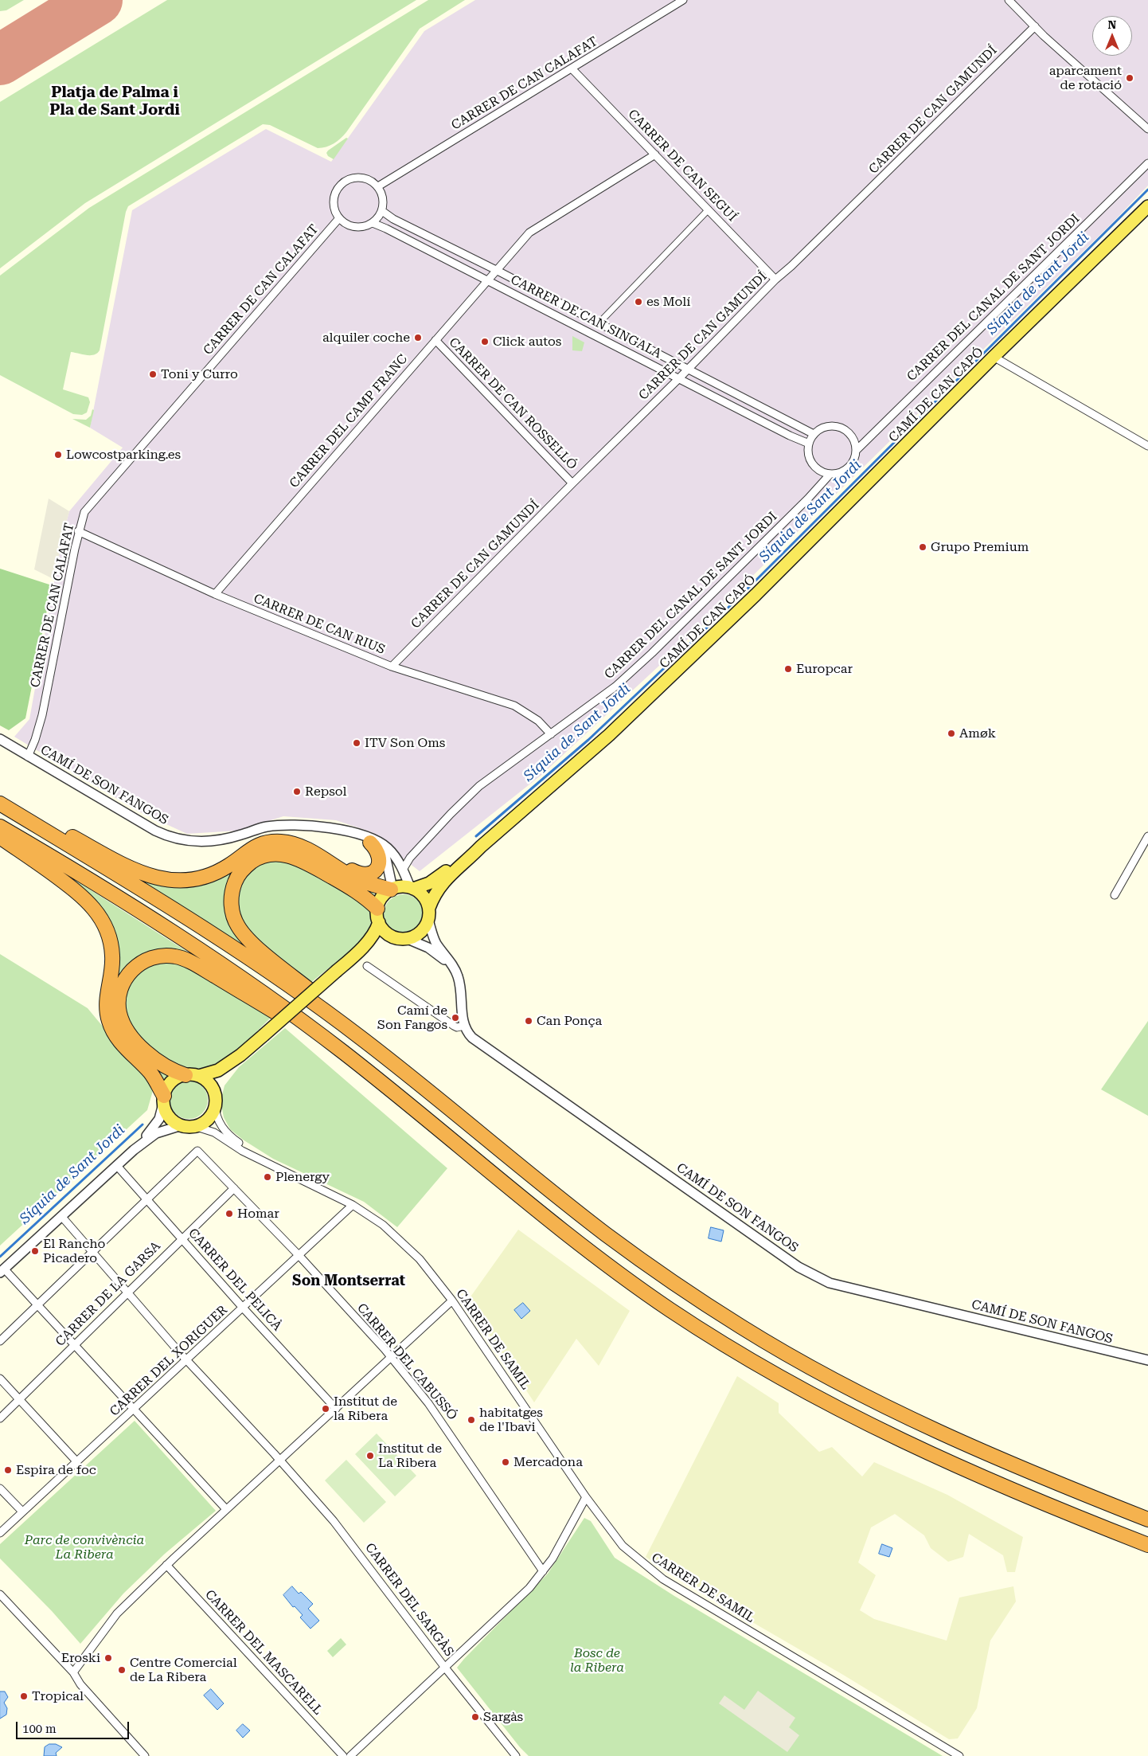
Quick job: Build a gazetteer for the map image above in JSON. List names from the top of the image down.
{
  "streets": {
    "main road": ["CAMÍ DE CAN CAPÓ"],
    "street": [
      "CARRER DE CAN CALAFAT",
      "CARRER DE CAN GAMUNDÍ",
      "CARRER DE CAN SEGUÍ",
      "CARRER DEL CANAL DE SANT JORDI",
      "CARRER DE CAN SINGALA",
      "CARRER DE CAN ROSSELLÓ",
      "CARRER DEL CAMP FRANC",
      "CARRER DE CAN RIUS",
      "CAMÍ DE SON FANGOS",
      "CARRER DEL PELICÀ",
      "CARRER DE LA GARSA",
      "CARRER DE SAMIL",
      "CARRER DEL XORIGUER",
      "CARRER DEL CABUSSÓ",
      "CARRER DEL SARGÀS",
      "CARRER DEL MASCARELL"
    ]
  },
  "crossings": [
    ["CARRER DE CAN CALAFAT", "CARRER DE CAN SEGUÍ"],
    ["CARRER DE CAN CALAFAT", "CARRER DE CAN SINGALA"],
    ["CARRER DE CAN CALAFAT", "CARRER DE CAN RIUS"],
    ["CARRER DE CAN CALAFAT", "CAMÍ DE SON FANGOS"],
    ["CARRER DE CAN GAMUNDÍ", "CARRER DE CAN SEGUÍ"],
    ["CARRER DE CAN GAMUNDÍ", "CARRER DE CAN SINGALA"],
    ["CARRER DE CAN GAMUNDÍ", "CARRER DE CAN ROSSELLÓ"],
    ["CARRER DE CAN GAMUNDÍ", "CARRER DE CAN RIUS"],
    ["CARRER DE CAN SEGUÍ", "CARRER DEL CAMP FRANC"],
    ["CARRER DEL CANAL DE SANT JORDI", "CARRER DE CAN SINGALA"],
    ["CARRER DEL CANAL DE SANT JORDI", "CARRER DE CAN RIUS"],
    ["CARRER DE CAN SINGALA", "CARRER DEL CAMP FRANC"],
    ["CARRER DE CAN ROSSELLÓ", "CARRER DEL CAMP FRANC"],
    ["CARRER DEL CAMP FRANC", "CARRER DE CAN RIUS"],
    ["CARRER DEL PELICÀ", "CARRER DE LA GARSA"],
    ["CARRER DEL PELICÀ", "CARRER DEL XORIGUER"],
    ["CARRER DEL PELICÀ", "CARRER DEL CABUSSÓ"],
    ["CARRER DE LA GARSA", "CARRER DEL CABUSSÓ"],
    ["CARRER DE LA GARSA", "CARRER DEL SARGÀS"],
    ["CARRER DE SAMIL", "CARRER DEL XORIGUER"],
    ["CARRER DEL XORIGUER", "CARRER DEL CABUSSÓ"],
    ["CARRER DEL XORIGUER", "CARRER DEL SARGÀS"]
  ],
  "districts": ["Platja de Palma i Pla de Sant Jordi", "Son Montserrat"],
  "water": ["Síquia de Sant Jordi"],
  "parks": ["Parc de convivència La Ribera", "Bosc de la Ribera"],
  "places": [
    "aparcament de rotació",
    "es Molí",
    "alquiler coche",
    "Click autos",
    "Toni y Curro",
    "Lowcostparking.es",
    "Grupo Premium",
    "Europcar",
    "Amøk",
    "ITV Son Oms",
    "Repsol",
    "Camí de Son Fangos",
    "Can Ponça",
    "Plenergy",
    "Homar",
    "El Rancho Picadero",
    "Institut de la Ribera",
    "habitatges de l'Ibavi",
    "Institut de La Ribera",
    "Mercadona",
    "Espira de foc",
    "Eroski",
    "Centre Comercial de La Ribera",
    "Tropical",
    "Sargàs"
  ],
  "scale_bar": "100 m",
  "north": "top"
}
